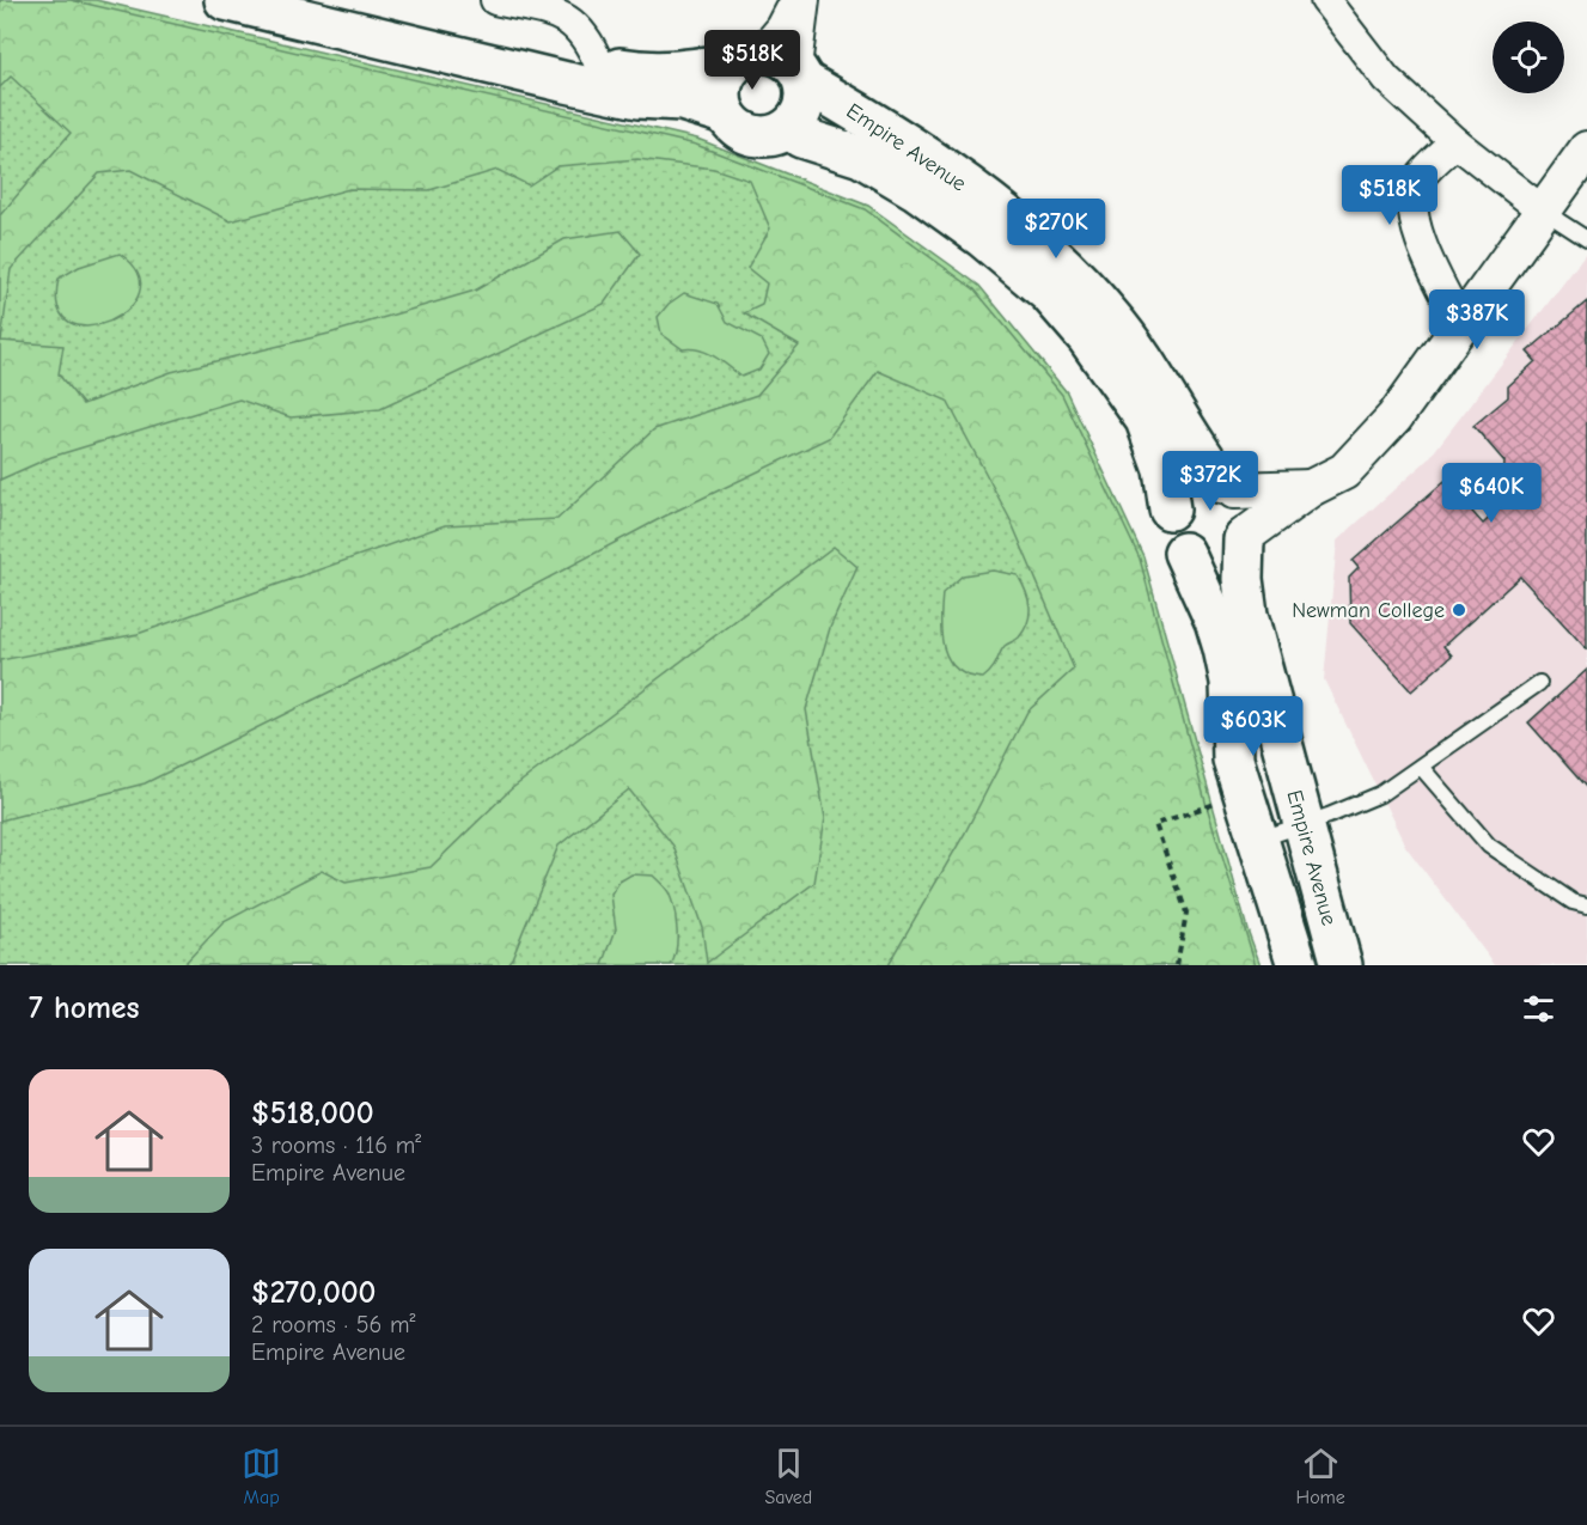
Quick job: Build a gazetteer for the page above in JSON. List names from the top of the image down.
{
  "streets": {
    "main road": ["Empire Avenue"]
  },
  "places": ["Newman College"],
  "page": {
    "price": [
      "$518K",
      "$518K",
      "$270K",
      "$387K",
      "$372K",
      "$640K",
      "$603K"
    ],
    "heading": "7 homes",
    "list": [
      {
        "name": "$518,000",
        "note": "3 rooms · 116 m² · Empire Avenue"
      },
      {
        "name": "$270,000",
        "note": "2 rooms · 56 m² · Empire Avenue"
      }
    ],
    "tabs": ["Map", "Saved", "Home"]
  }
}
